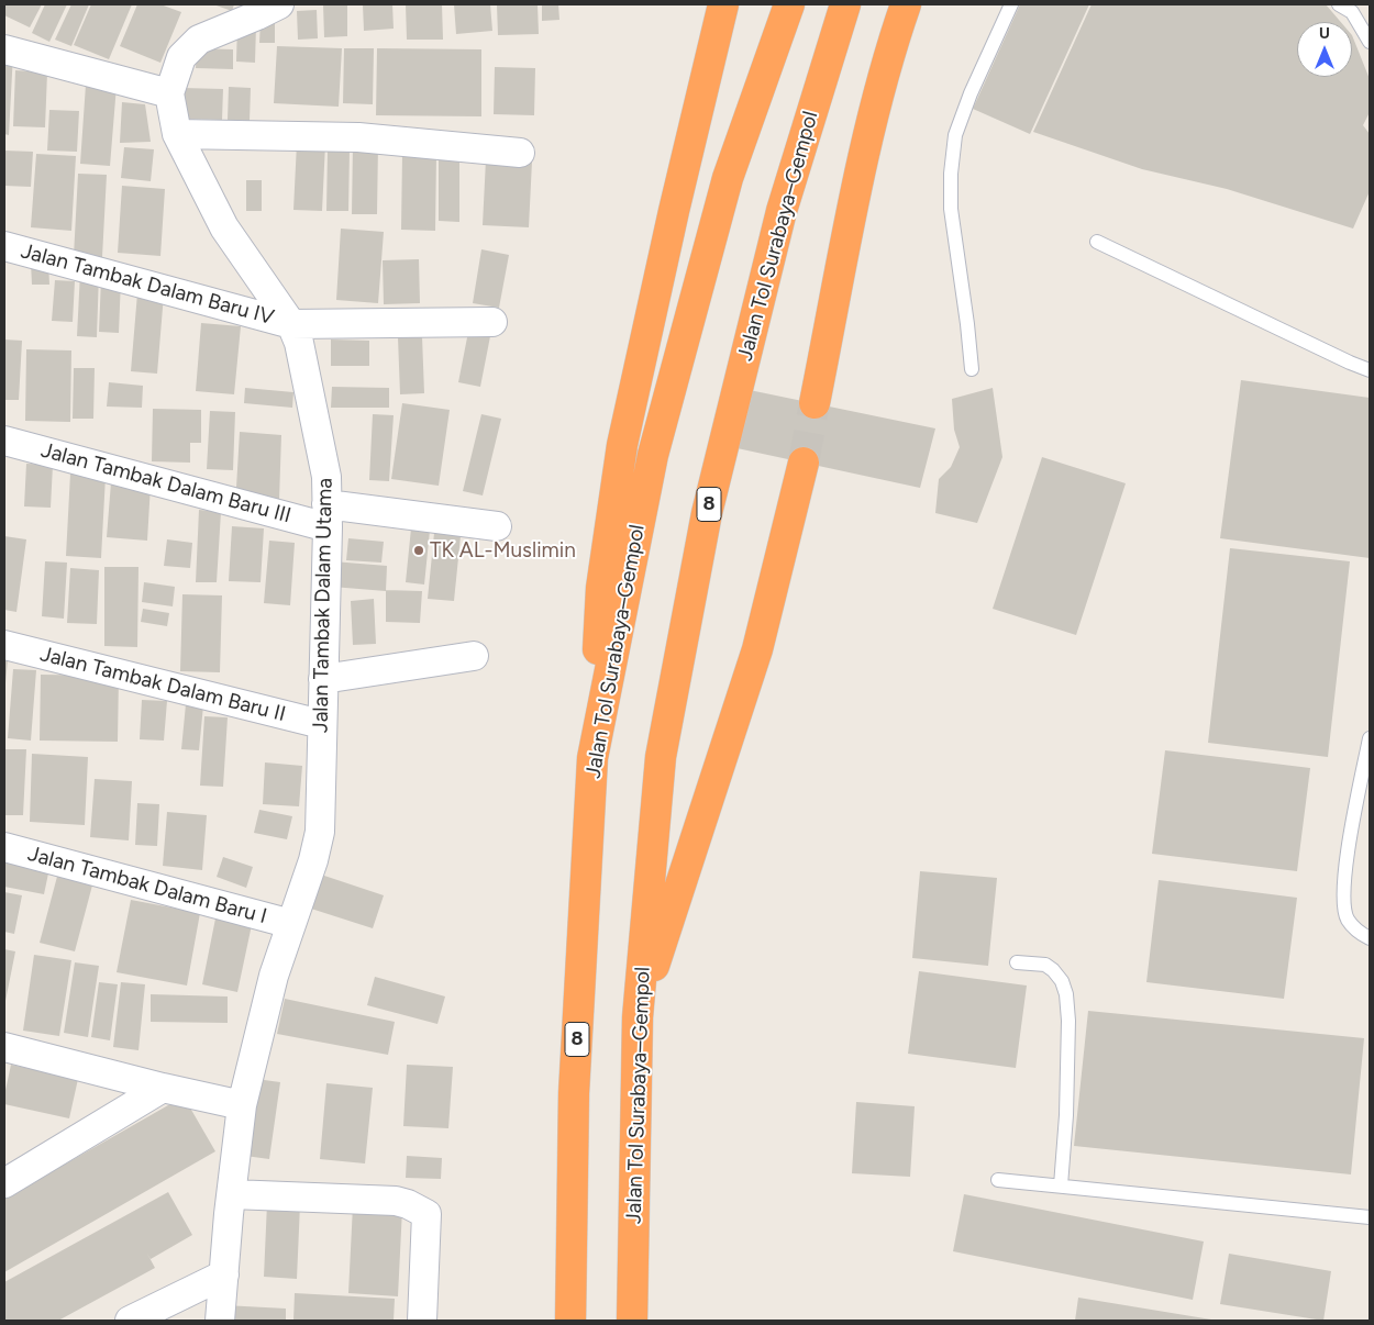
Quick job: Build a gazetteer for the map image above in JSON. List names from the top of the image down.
{
  "streets": {
    "highway": ["Jalan Tol Surabaya–Gempol", "8"],
    "street": [
      "Jalan Tambak Dalam Baru IV",
      "Jalan Tambak Dalam Baru III",
      "Jalan Tambak Dalam Utama",
      "Jalan Tambak Dalam Baru II",
      "Jalan Tambak Dalam Baru I"
    ]
  },
  "crossings": [
    ["Jalan Tambak Dalam Baru IV", "Jalan Tambak Dalam Utama"],
    ["Jalan Tambak Dalam Baru III", "Jalan Tambak Dalam Utama"],
    ["Jalan Tambak Dalam Utama", "Jalan Tambak Dalam Baru II"],
    ["Jalan Tambak Dalam Utama", "Jalan Tambak Dalam Baru I"]
  ],
  "places": ["TK AL-Muslimin"],
  "north": "top"
}
